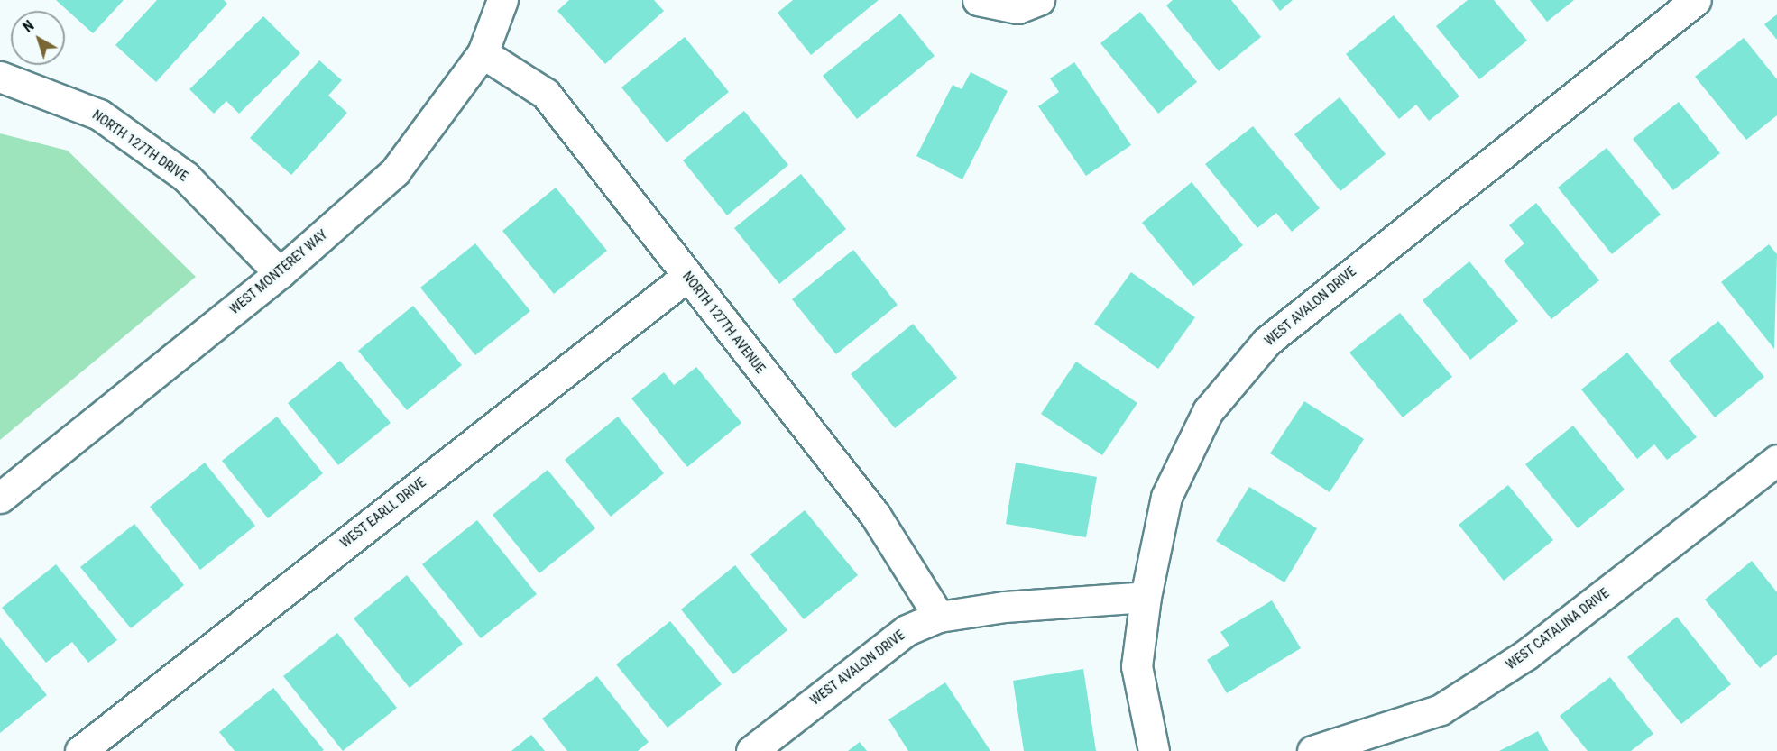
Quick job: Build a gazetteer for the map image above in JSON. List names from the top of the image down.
{
  "streets": {
    "street": [
      "NORTH 127TH DRIVE",
      "WEST MONTEREY WAY",
      "WEST AVALON DRIVE",
      "NORTH 127TH AVENUE",
      "WEST EARLL DRIVE",
      "WEST CATALINA DRIVE"
    ]
  },
  "crossings": [
    ["NORTH 127TH DRIVE", "WEST MONTEREY WAY"],
    ["WEST MONTEREY WAY", "NORTH 127TH AVENUE"],
    ["WEST AVALON DRIVE", "NORTH 127TH AVENUE"],
    ["NORTH 127TH AVENUE", "WEST EARLL DRIVE"]
  ],
  "north": "top left"
}
